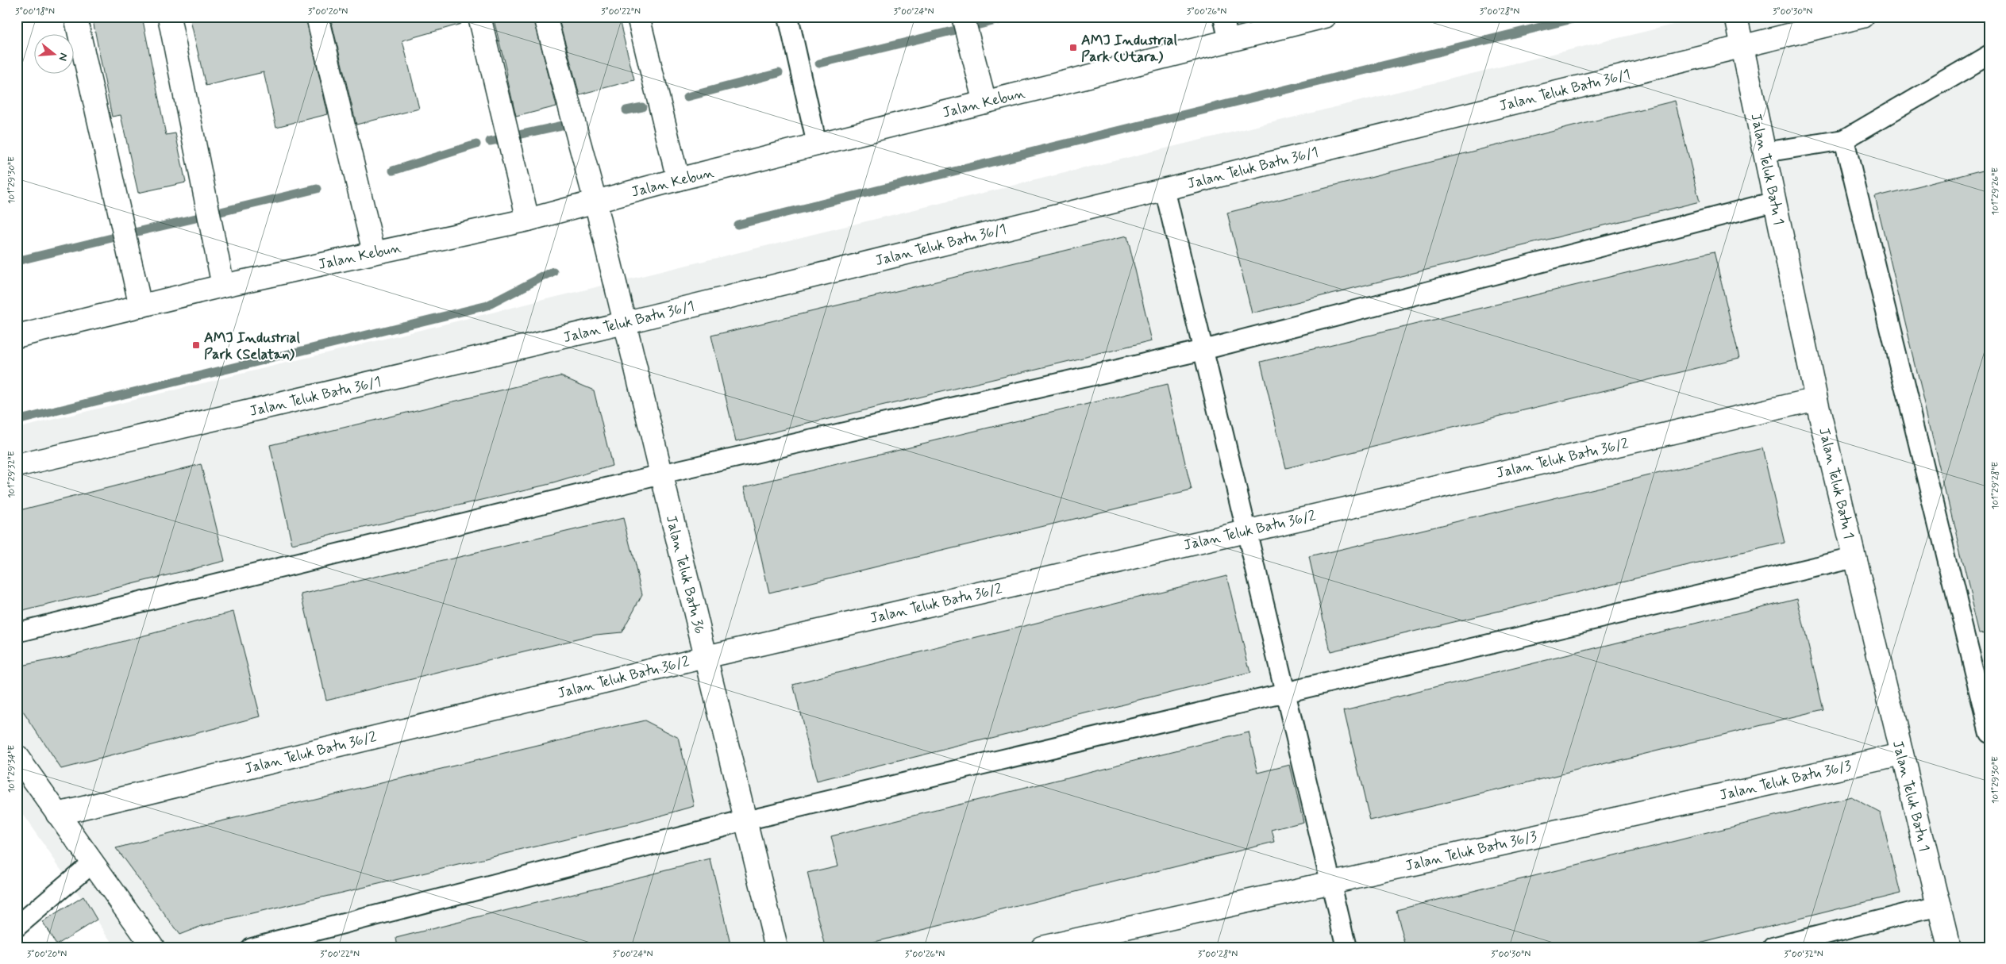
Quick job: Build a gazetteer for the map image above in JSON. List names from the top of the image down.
{
  "streets": {
    "street": [
      "Jalan Teluk Batu 36/1",
      "Jalan Kebun",
      "Jalan Teluk Batu 1",
      "Jalan Teluk Batu 36/2",
      "Jalan Teluk Batu 36",
      "Jalan Teluk Batu 36/3"
    ]
  },
  "crossings": [
    ["Jalan Teluk Batu 36/1", "Jalan Teluk Batu 1"],
    ["Jalan Teluk Batu 36/1", "Jalan Teluk Batu 36"],
    ["Jalan Kebun", "Jalan Teluk Batu 36"],
    ["Jalan Teluk Batu 1", "Jalan Teluk Batu 36/2"],
    ["Jalan Teluk Batu 1", "Jalan Teluk Batu 36/3"],
    ["Jalan Teluk Batu 36/2", "Jalan Teluk Batu 36"]
  ],
  "places": {
    "transit": ["AMJ Industrial Park (Utara)", "AMJ Industrial Park (Selatan)"]
  },
  "north": "right",
  "coordinates": [
    "3°00'18\"N",
    "3°00'20\"N",
    "3°00'22\"N",
    "3°00'24\"N",
    "3°00'26\"N",
    "3°00'28\"N",
    "3°00'30\"N",
    "101°29'30\"E",
    "101°29'26\"E",
    "101°29'32\"E",
    "101°29'28\"E",
    "101°29'34\"E",
    "3°00'32\"N"
  ]
}
